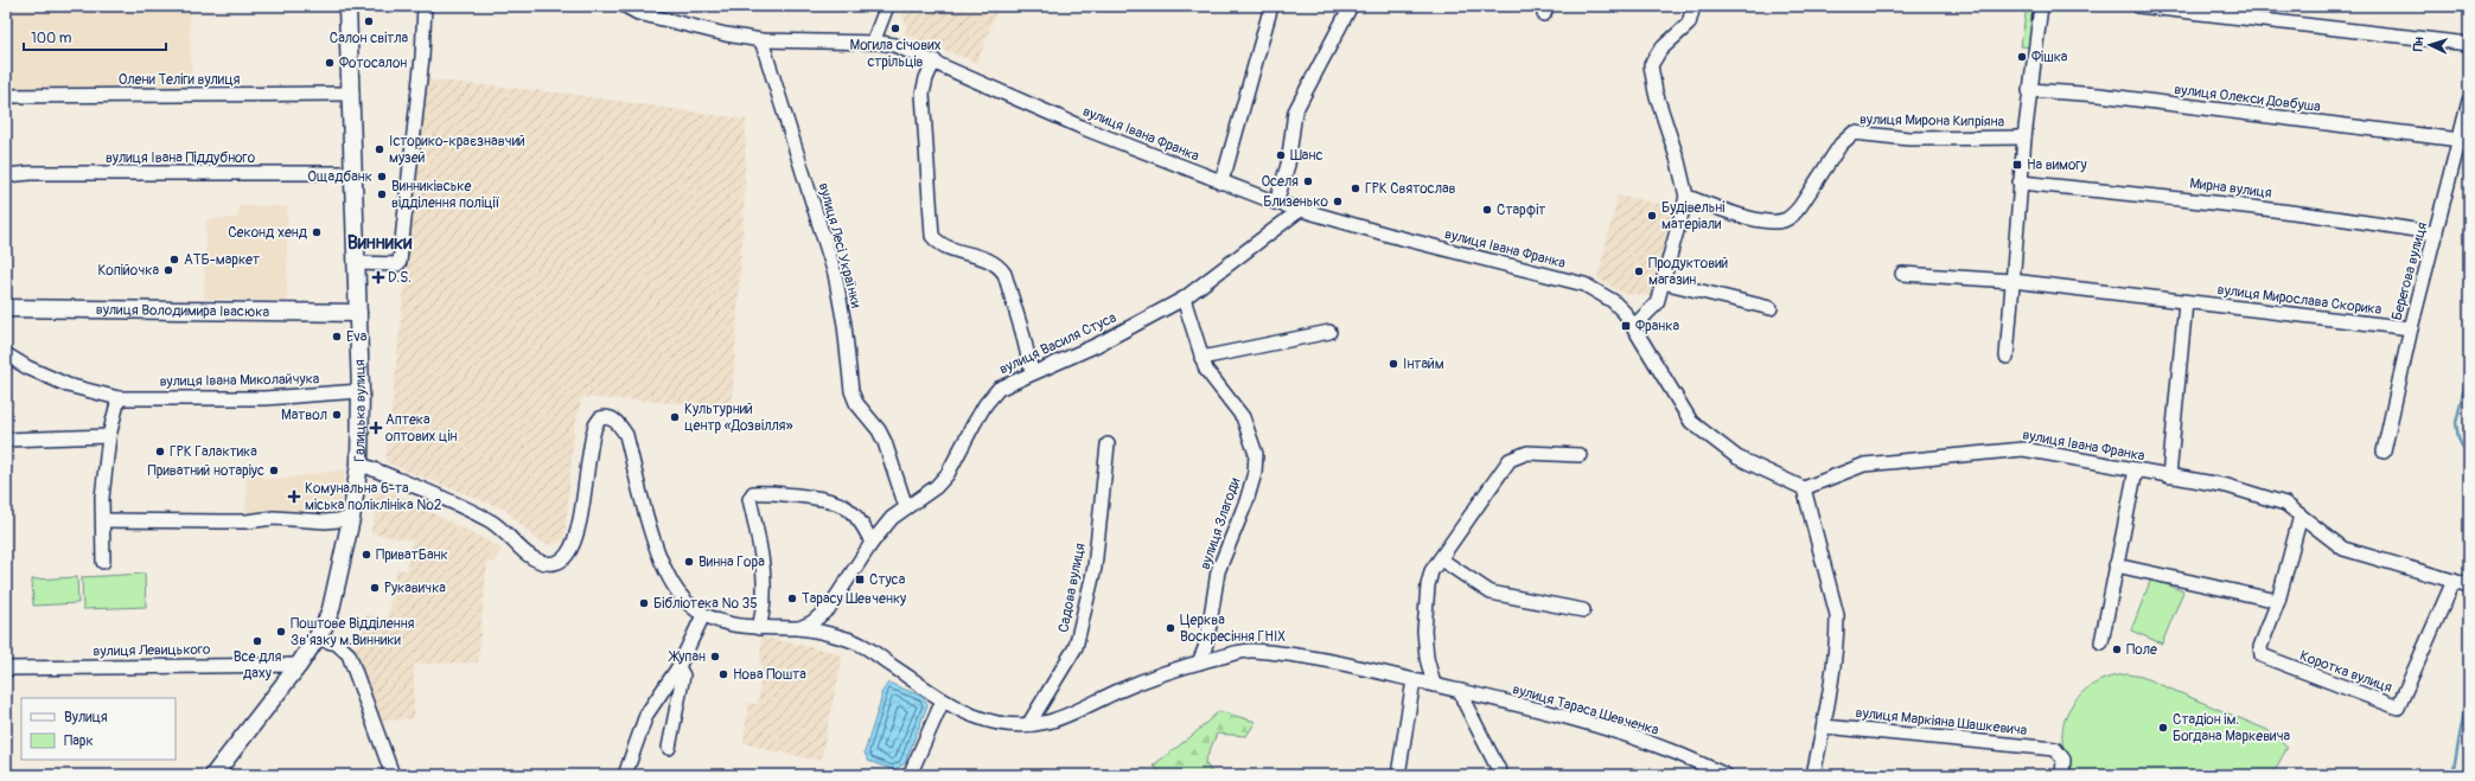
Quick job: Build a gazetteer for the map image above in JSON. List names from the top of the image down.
{
  "streets": {
    "main road": ["вулиця Володимира Івасюка", "Галицька вулиця"],
    "street": [
      "Олени Теліги вулиця",
      "вулиця Олекси Довбуша",
      "вулиця Мирона Кипріяна",
      "вулиця Івана Франка",
      "вулиця Івана Піддубного",
      "Мирна вулиця",
      "вулиця Лесі Українки",
      "Берегова вулиця",
      "вулиця Мирослава Скорика",
      "вулиця Василя Стуса",
      "вулиця Івана Миколайчука",
      "вулиця Злагоди",
      "Садова вулиця",
      "вулиця Левицького",
      "Коротка вулиця",
      "вулиця Тараса Шевченка",
      "вулиця Маркіяна Шашкевича"
    ]
  },
  "crossings": [
    ["Олени Теліги вулиця", "Галицька вулиця"],
    ["вулиця Олекси Довбуша", "Берегова вулиця"],
    ["вулиця Івана Франка", "вулиця Лесі Українки"],
    ["вулиця Івана Франка", "вулиця Василя Стуса"],
    ["вулиця Івана Франка", "Коротка вулиця"],
    ["вулиця Івана Піддубного", "Галицька вулиця"],
    ["Мирна вулиця", "Берегова вулиця"],
    ["вулиця Лесі Українки", "вулиця Василя Стуса"],
    ["Берегова вулиця", "вулиця Мирослава Скорика"],
    ["вулиця Володимира Івасюка", "Галицька вулиця"],
    ["вулиця Василя Стуса", "вулиця Злагоди"],
    ["вулиця Василя Стуса", "вулиця Тараса Шевченка"],
    ["вулиця Івана Миколайчука", "Галицька вулиця"],
    ["Галицька вулиця", "вулиця Левицького"],
    ["Галицька вулиця", "вулиця Тараса Шевченка"],
    ["вулиця Злагоди", "вулиця Тараса Шевченка"],
    ["Садова вулиця", "вулиця Тараса Шевченка"]
  ],
  "districts": ["Винники"],
  "places": {
    "other": [
      "Салон світла",
      "Могила січових стрільців",
      "Фішка",
      "Фотосалон",
      "Історико-краєзнавчий музей",
      "Шанс",
      "Ощадбанк",
      "Оселя",
      "ГРК Святослав",
      "Винниківське відділення поліції",
      "Близенько",
      "Старфіт",
      "Будівельні матеріали",
      "Секонд хенд",
      "АТБ-маркет",
      "Копійочка",
      "Продуктовий магазин",
      "Eva",
      "Інтайм",
      "Матвол",
      "Культурний центр «Дозвілля»",
      "ГРК Галактика",
      "Приватний нотаріус",
      "ПриватБанк",
      "Винна Гора",
      "Рукавичка",
      "Тарасу Шевченку",
      "Бібліотека № 35",
      "Церква Воскресіння ГНІХ",
      "Поштове Відділення Зв’язку м.Винники",
      "Все для даху",
      "Поле",
      "Жупан",
      "Нова Пошта",
      "Стадіон ім. Богдана Маркевича"
    ],
    "transit": ["На вимогу", "Франка", "Стуса"],
    "health": ["D.S.", "Аптека оптових цін", "Комунальна 6-та міська поліклініка №2"]
  },
  "legend": ["Вулиця", "Парк"],
  "scale_bar": "100 m",
  "north": "left"
}
